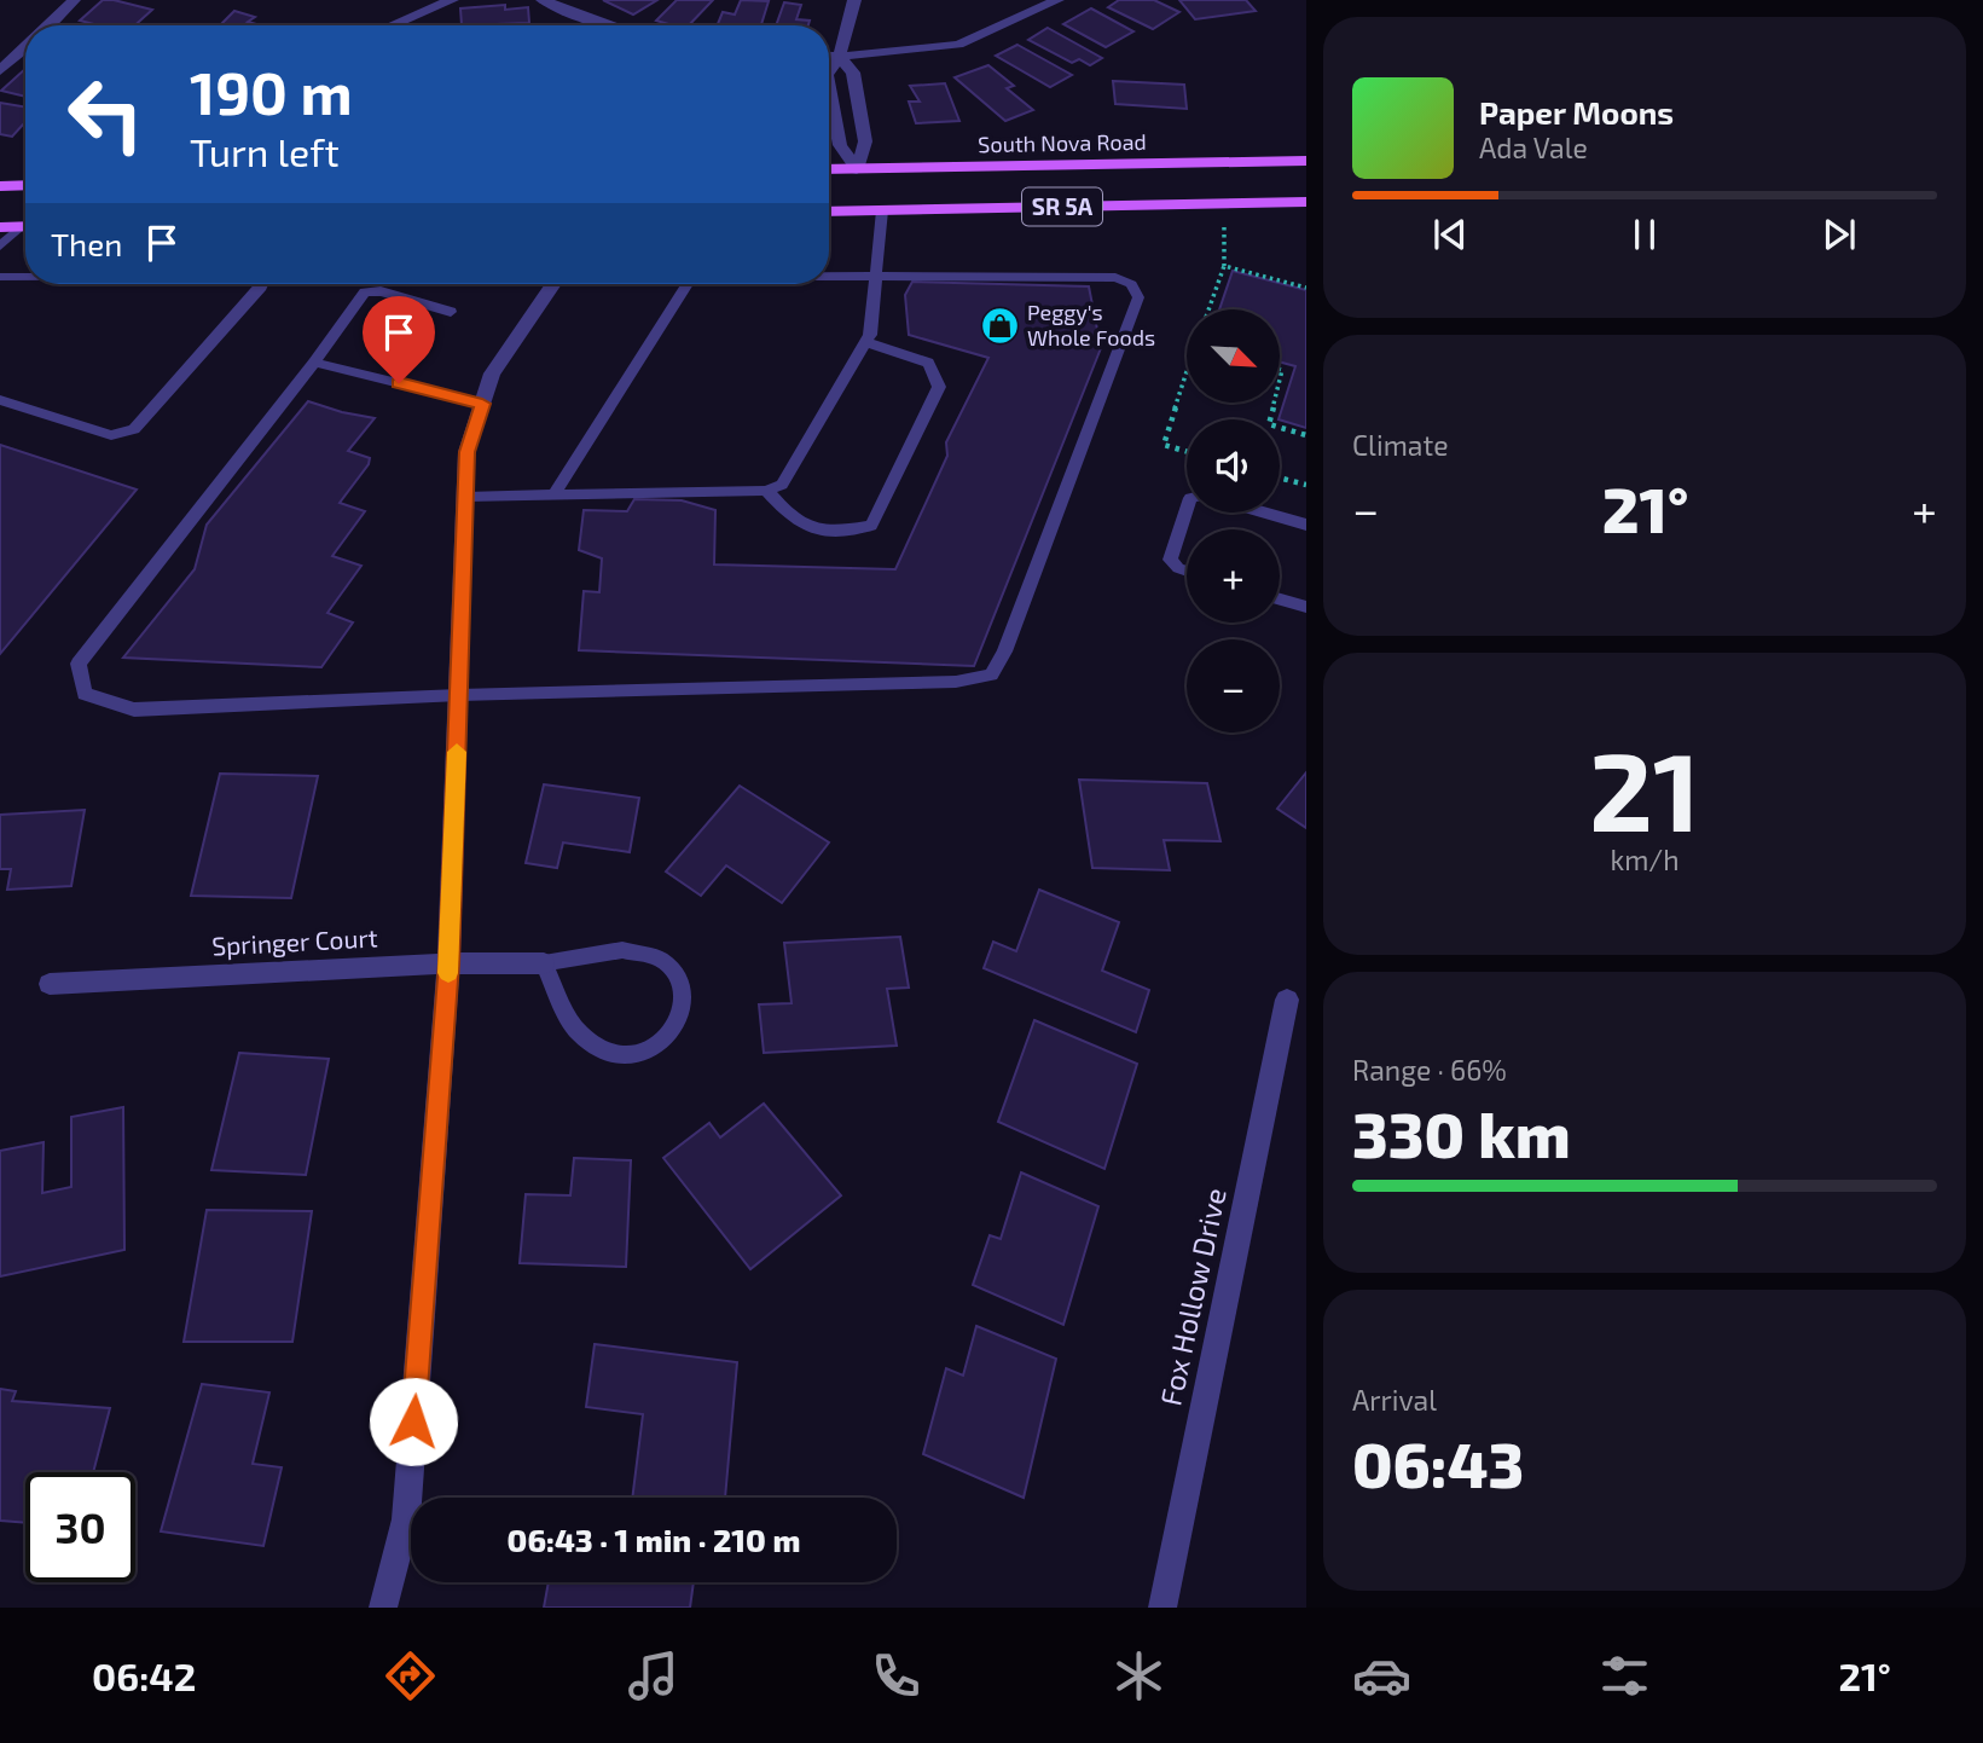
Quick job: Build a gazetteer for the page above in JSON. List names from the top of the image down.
{
  "streets": {
    "main road": ["South Nova Road", "SR 5A"],
    "street": ["Springer Court", "Fox Hollow Drive"]
  },
  "places": {
    "shop": ["Peggy's Whole Foods"]
  },
  "north": "bottom right",
  "page": {
    "turn": ["190 m", "Turn left"],
    "song": ["Paper Moons", "Ada Vale"],
    "then": "Then",
    "map_buttons": ["+", "−"],
    "tile": [
      "Climate",
      ["21", "km/h"],
      ["Range · 66%", "330 km"],
      ["Arrival", "06:43"]
    ],
    "heat": ["−", "21°", "+"],
    "limit": "30",
    "trip": "06:43 · 1 min · 210 m",
    "tabs": ["06:42", "21°"]
  }
}
